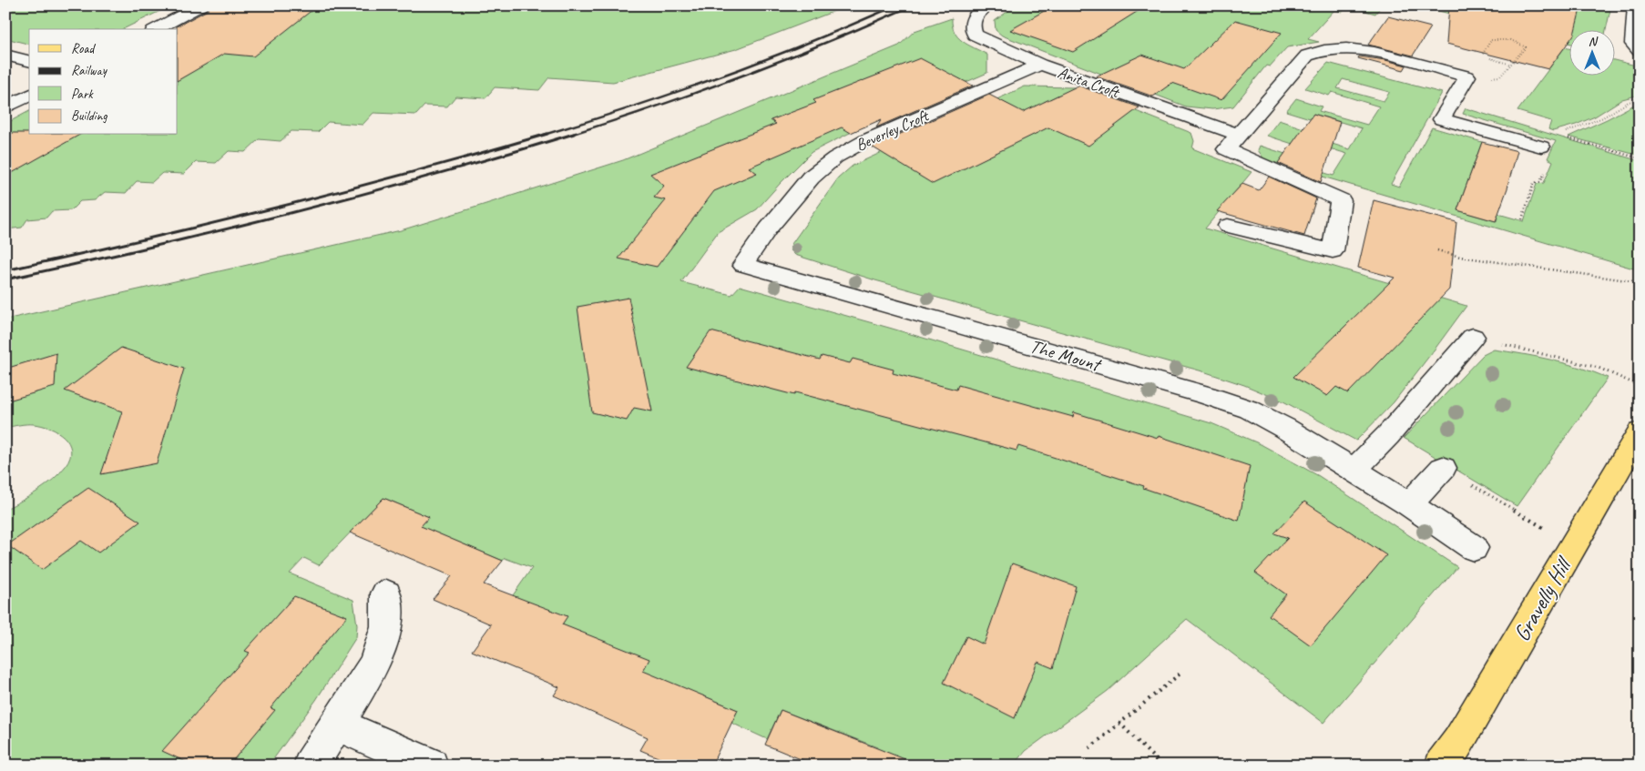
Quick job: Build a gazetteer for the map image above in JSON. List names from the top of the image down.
{
  "streets": {
    "main road": ["Gravelly Hill"],
    "street": ["Anita Croft", "Beverley Croft", "The Mount"]
  },
  "crossings": [
    ["Anita Croft", "Beverley Croft"],
    ["Beverley Croft", "The Mount"]
  ],
  "legend": [
    "Road",
    "Railway",
    "Park",
    "Building"
  ],
  "north": "top"
}
